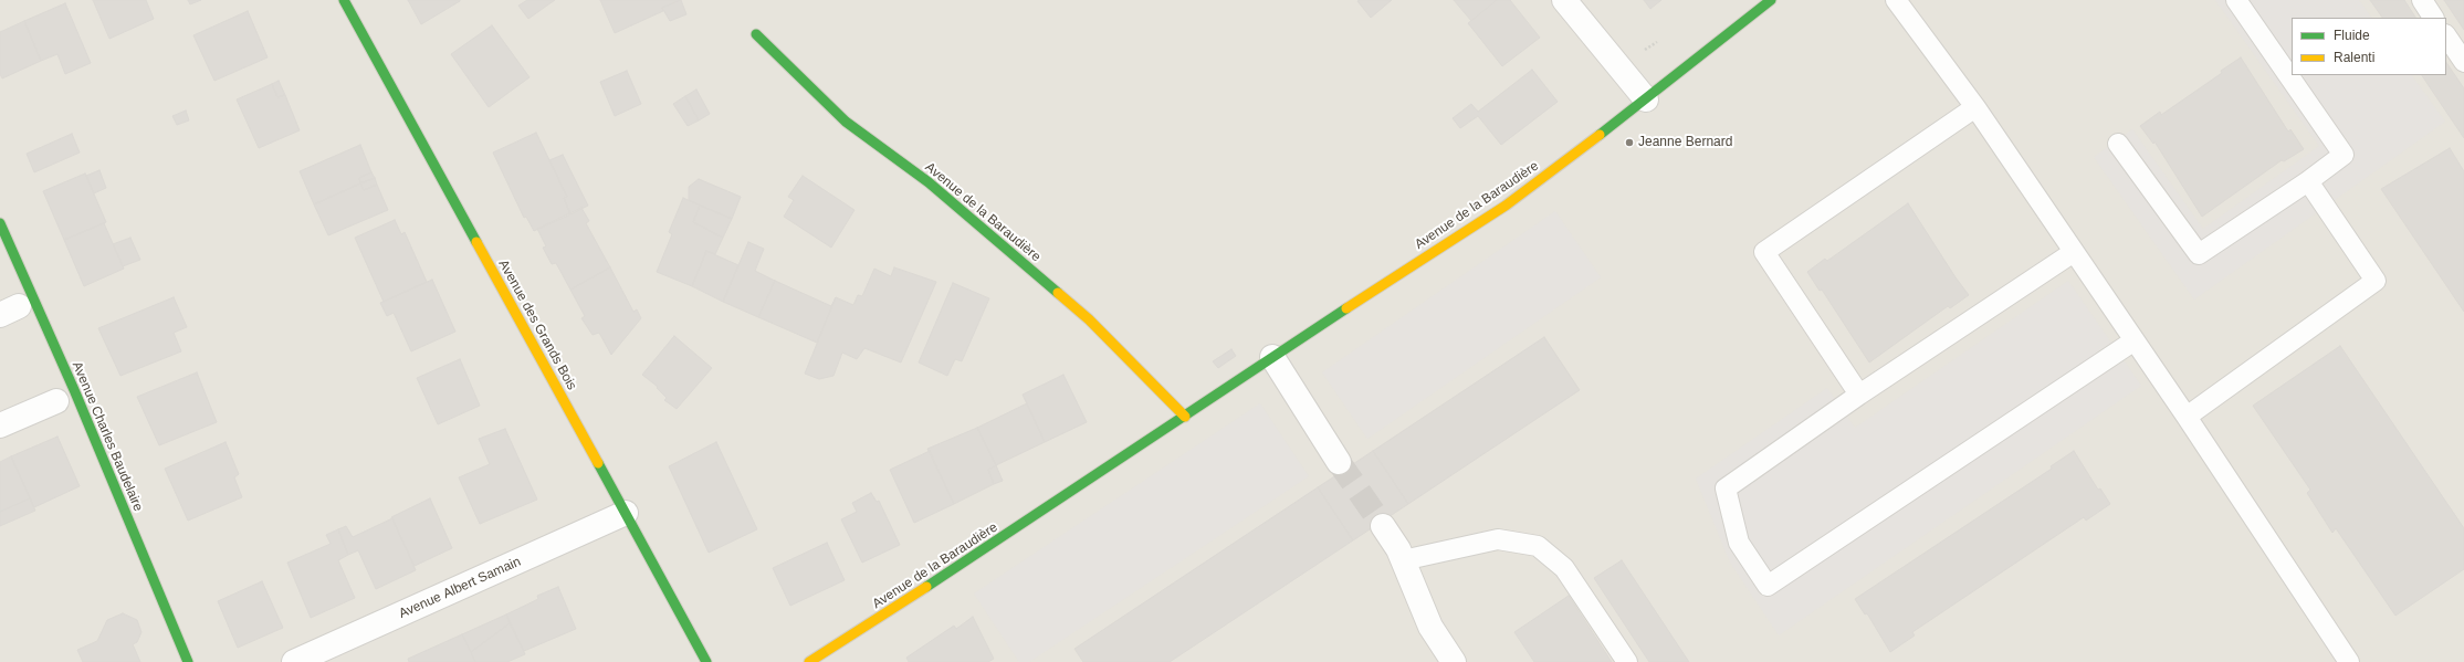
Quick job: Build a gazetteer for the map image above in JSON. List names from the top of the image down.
{
  "streets": {
    "street": [
      "Avenue de la Baraudière",
      "Avenue des Grands Bois",
      "Avenue Charles Baudelaire",
      "Avenue Albert Samain"
    ]
  },
  "crossings": [
    ["Avenue des Grands Bois", "Avenue Albert Samain"]
  ],
  "places": ["Jeanne Bernard"],
  "legend": ["Fluide", "Ralenti"]
}
